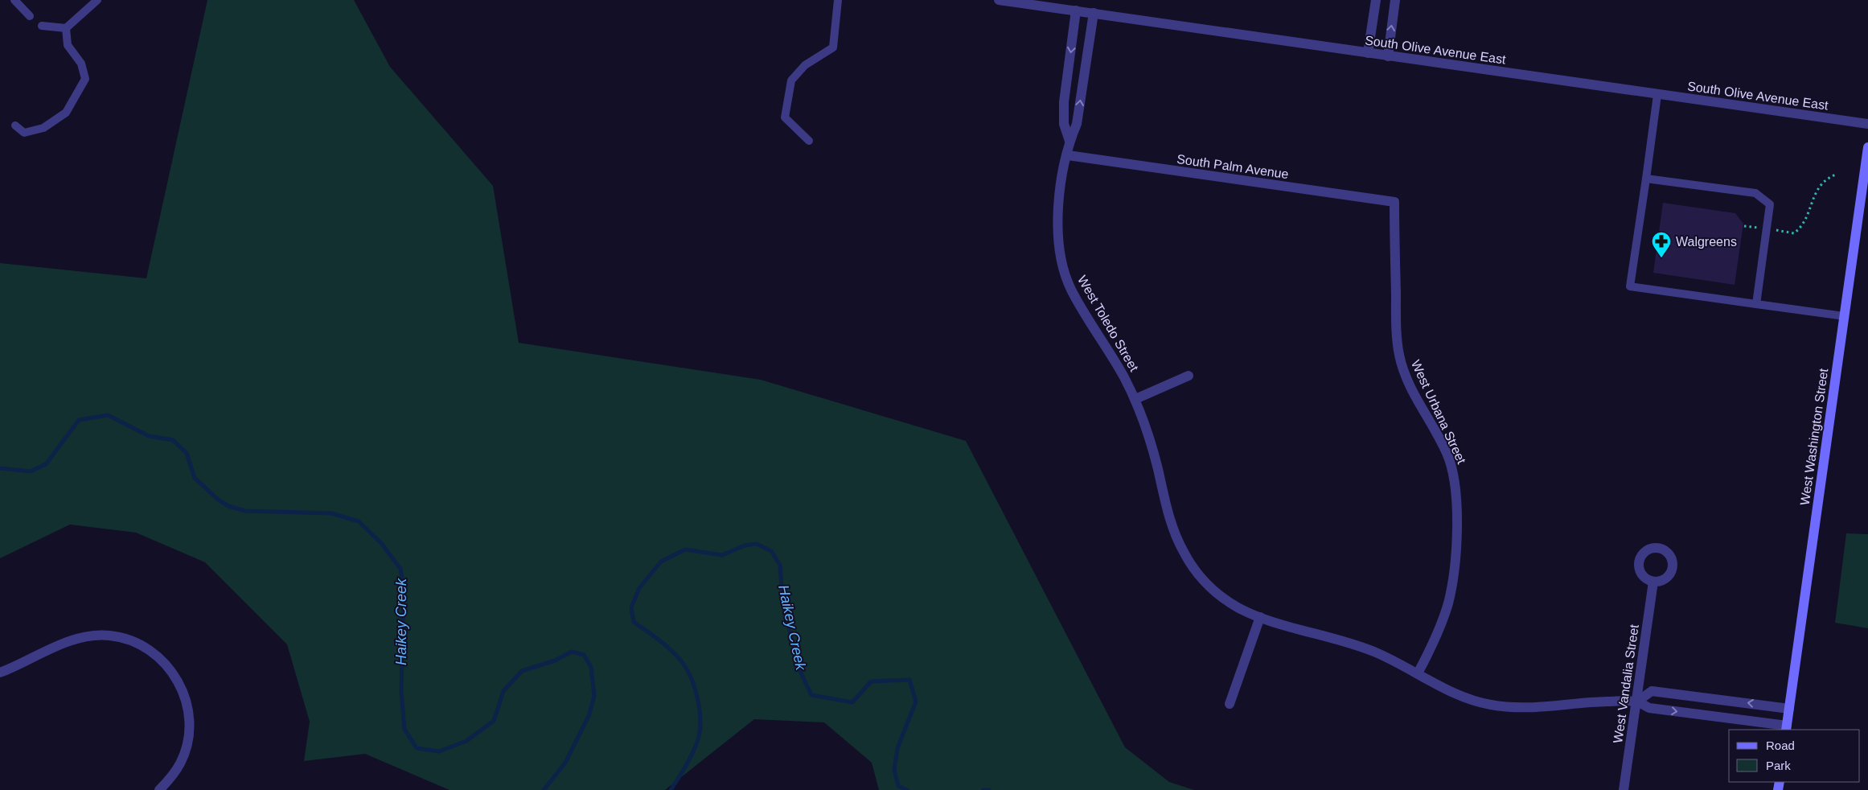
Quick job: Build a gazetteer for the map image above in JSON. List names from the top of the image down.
{
  "streets": {
    "main road": ["West Washington Street"],
    "street": [
      "South Olive Avenue East",
      "South Palm Avenue",
      "West Toledo Street",
      "West Urbana Street",
      "West Vandalia Street"
    ]
  },
  "crossings": [
    ["South Olive Avenue East", "West Toledo Street"],
    ["South Palm Avenue", "West Toledo Street"],
    ["South Palm Avenue", "West Urbana Street"],
    ["West Toledo Street", "West Urbana Street"],
    ["West Toledo Street", "West Vandalia Street"]
  ],
  "water": ["Haikey Creek"],
  "places": {
    "pharmacy": ["Walgreens"]
  },
  "legend": ["Road", "Park"]
}
